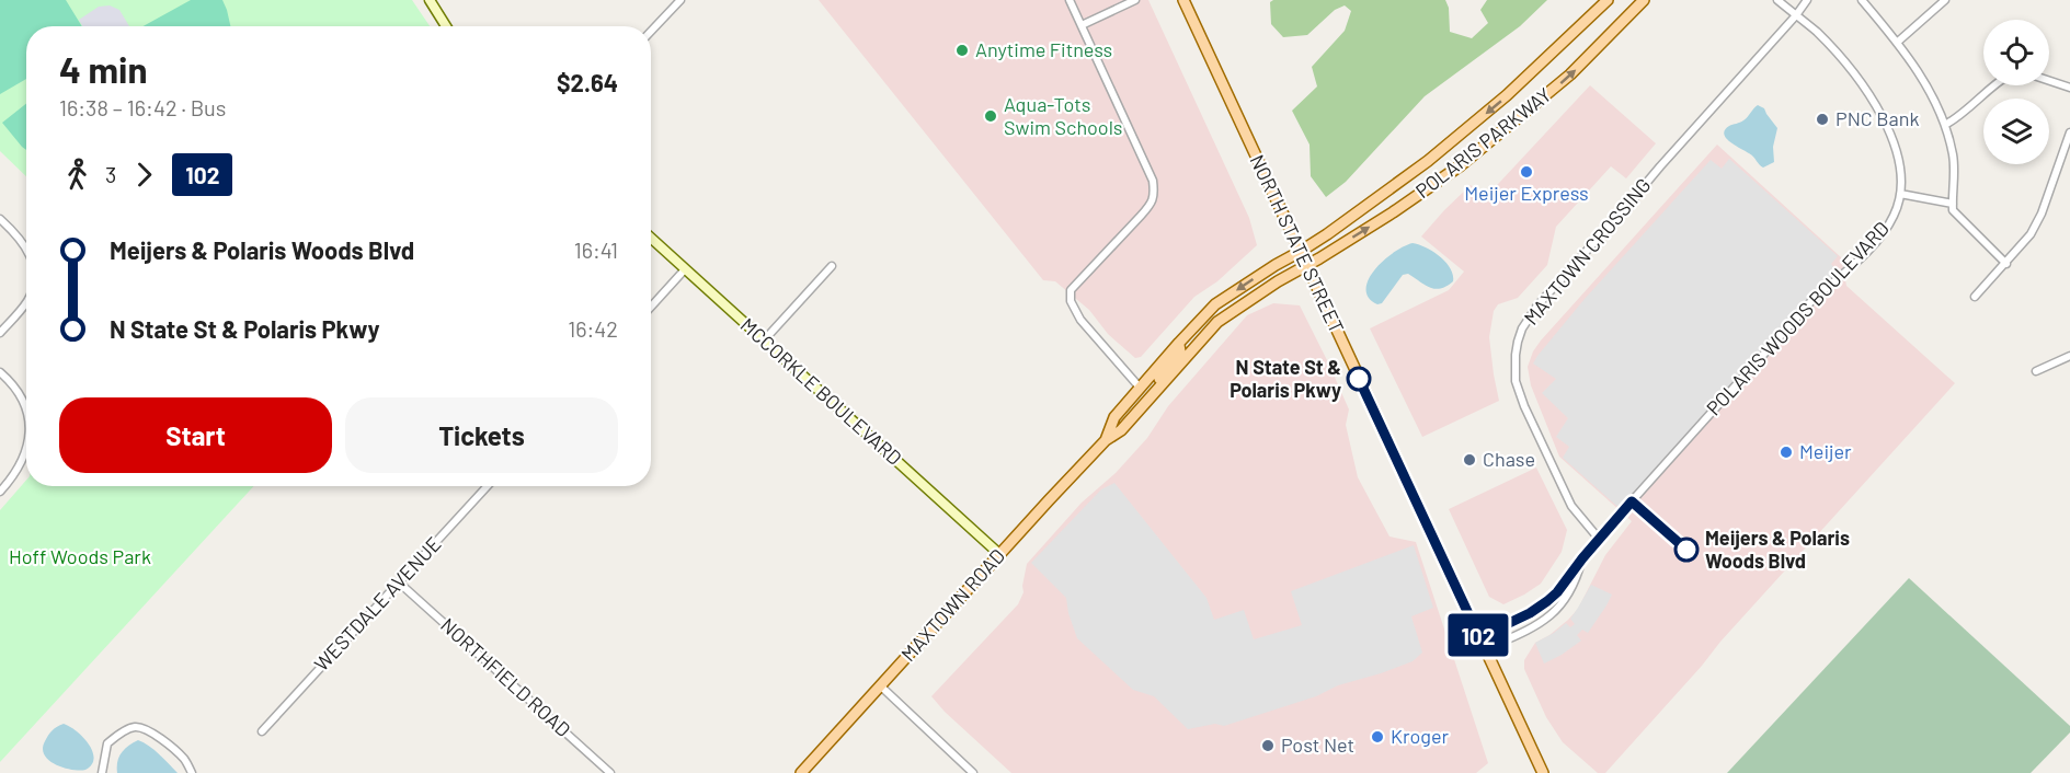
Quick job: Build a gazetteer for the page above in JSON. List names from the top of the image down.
{
  "streets": {
    "main road": ["POLARIS PARKWAY", "NORTH STATE STREET", "MAXTOWN ROAD"],
    "street": [
      "MAXTOWN CROSSING",
      "POLARIS WOODS BOULEVARD",
      "MCCORKLE BOULEVARD",
      "WESTDALE AVENUE",
      "NORTHFIELD ROAD"
    ]
  },
  "crossings": [
    ["POLARIS PARKWAY", "NORTH STATE STREET"],
    ["POLARIS PARKWAY", "MAXTOWN ROAD"],
    ["NORTH STATE STREET", "POLARIS WOODS BOULEVARD"],
    ["NORTH STATE STREET", "MAXTOWN ROAD"],
    ["MAXTOWN CROSSING", "POLARIS WOODS BOULEVARD"],
    ["MCCORKLE BOULEVARD", "MAXTOWN ROAD"],
    ["WESTDALE AVENUE", "NORTHFIELD ROAD"]
  ],
  "parks": ["Hoff Woods Park"],
  "places": [
    "Anytime Fitness",
    "Aqua-Tots Swim Schools",
    "PNC Bank",
    "Meijer Express",
    "N State St & Polaris Pkwy",
    "Meijer",
    "Chase",
    "Meijers & Polaris Woods Blvd",
    "Kroger",
    "Post Net"
  ],
  "lines": ["bus line 102"],
  "page": {
    "on_map": "102",
    "heading": ["4 min", "16:38 – 16:42 · Bus", "$2.64"],
    "legs": ["3", "102"],
    "list": [
      {
        "name": "Meijers & Polaris Woods Blvd",
        "value": "16:41"
      },
      {
        "name": "N State St & Polaris Pkwy",
        "value": "16:42"
      }
    ],
    "buttons": ["Start", "Tickets"]
  }
}
